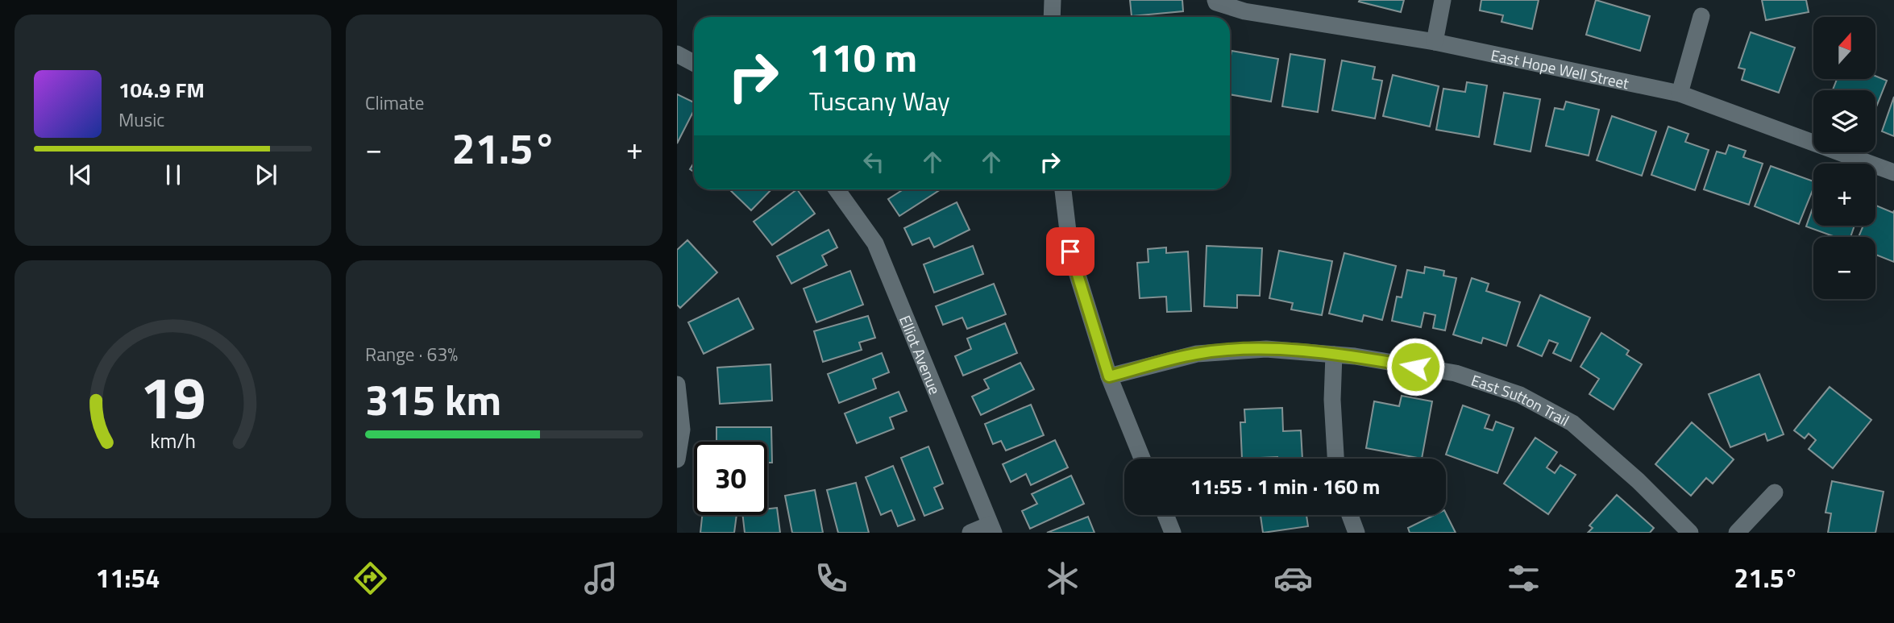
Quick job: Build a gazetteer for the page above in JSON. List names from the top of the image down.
{
  "streets": {
    "street": ["East Hope Well Street", "Elliot Avenue", "East Sutton Trail"]
  },
  "north": "top",
  "page": {
    "tile": [
      "Climate",
      ["Range · 63%", "315 km"]
    ],
    "map_buttons": ["+", "−"],
    "turn": ["110 m", "Tuscany Way"],
    "song": ["104.9 FM", "Music"],
    "heat": ["−", "21.5°", "+"],
    "limit": "30",
    "trip": "11:55 · 1 min · 160 m",
    "tabs": ["11:54", "21.5°"],
    "gauge": ["19", "km/h"]
  }
}
